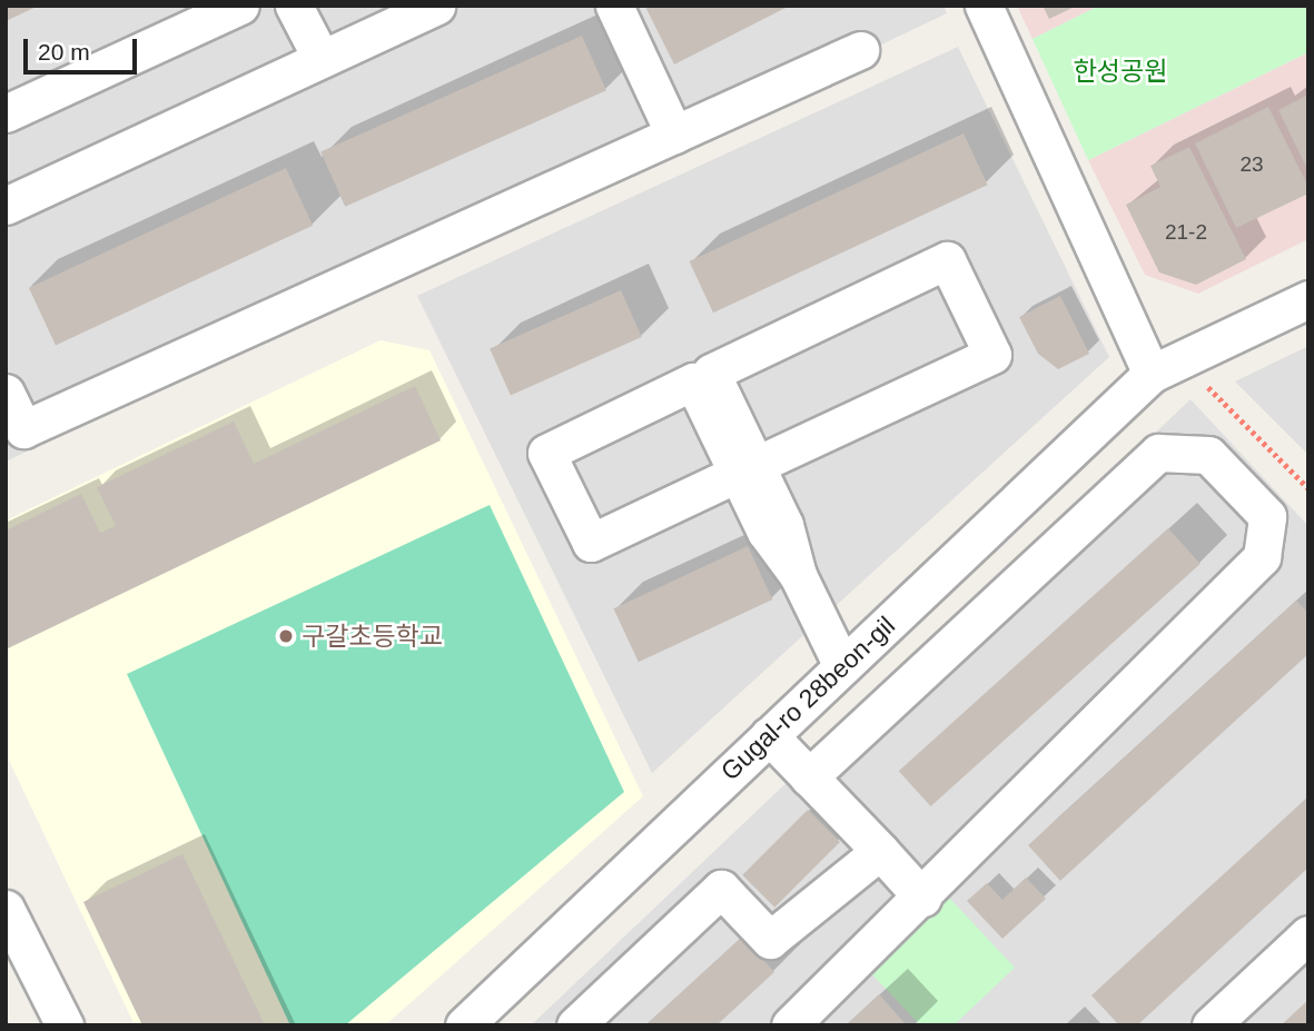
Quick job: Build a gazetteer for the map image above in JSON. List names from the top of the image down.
{
  "streets": {
    "street": ["Gugal-ro 28beon-gil"]
  },
  "parks": ["한성공원"],
  "places": ["구갈초등학교"],
  "house_numbers": ["23", "21-2"],
  "scale_bar": "20 m"
}
